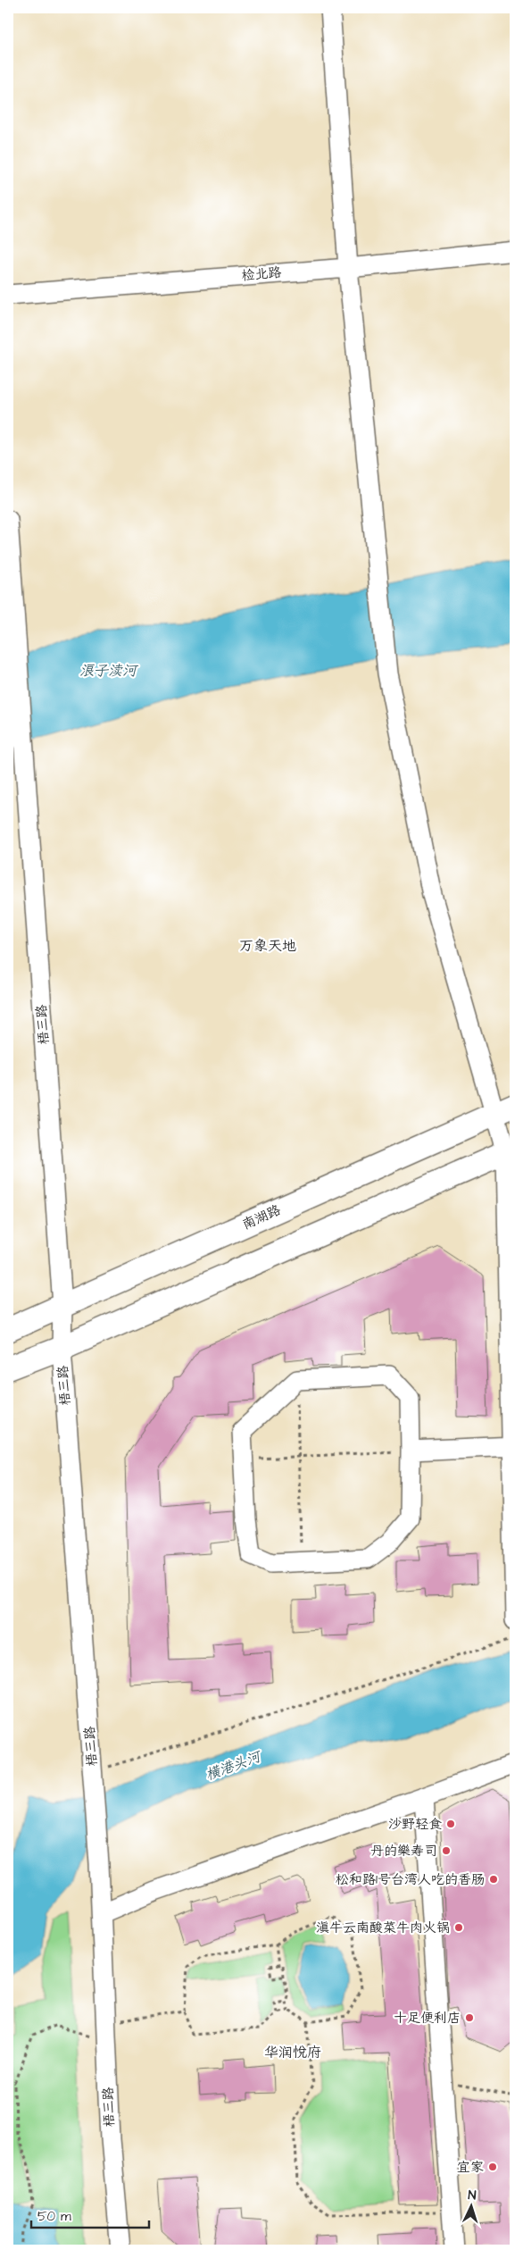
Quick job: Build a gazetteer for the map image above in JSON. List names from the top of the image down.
{
  "streets": {
    "main road": ["南湖路"],
    "street": ["检北路", "梧三路"]
  },
  "crossings": [
    ["梧三路", "南湖路"]
  ],
  "districts": ["万象天地", "华润悦府"],
  "water": ["浪子渎河", "横港头河"],
  "places": [
    "沙野轻食",
    "丹的樂寿司",
    "松和路1号台湾人吃的香肠",
    "滇牛云南酸菜牛肉火锅",
    "十足便利店",
    "宜家"
  ],
  "scale_bar": "50 m",
  "north": "top"
}
